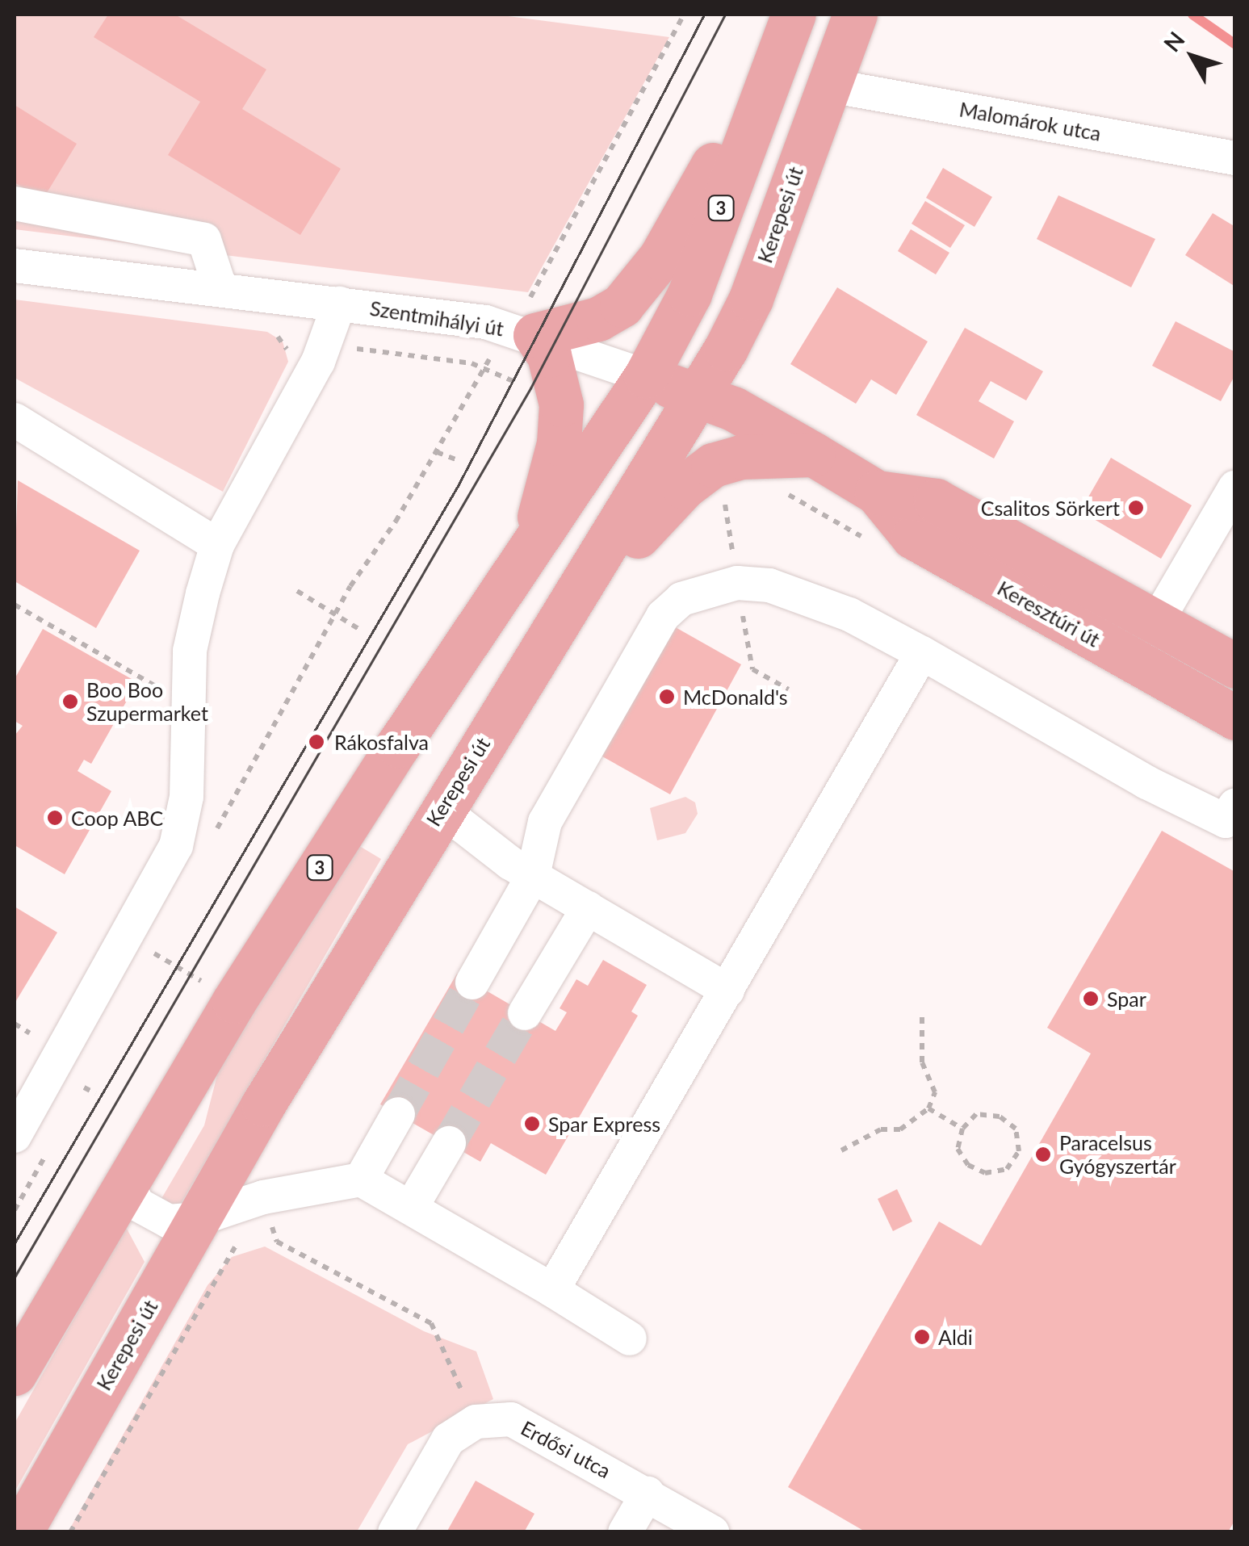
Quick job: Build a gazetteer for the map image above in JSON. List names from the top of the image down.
{
  "streets": {
    "main road": ["3", "Kerepesi út", "Keresztúri út"],
    "street": ["Malomárok utca", "Szentmihályi út", "Erdősi utca"]
  },
  "crossings": [
    ["Malomárok utca", "Kerepesi út"],
    ["3", "Szentmihályi út"],
    ["3", "Keresztúri út"],
    ["Kerepesi út", "Keresztúri út"],
    ["Szentmihályi út", "Keresztúri út"]
  ],
  "places": [
    "Csalitos Sörkert",
    "McDonald's",
    "Boo Boo Szupermarket",
    "Rákosfalva",
    "Coop ABC",
    "Spar",
    "Spar Express",
    "Paracelsus Gyógyszertár",
    "Aldi"
  ],
  "north": "top left"
}
